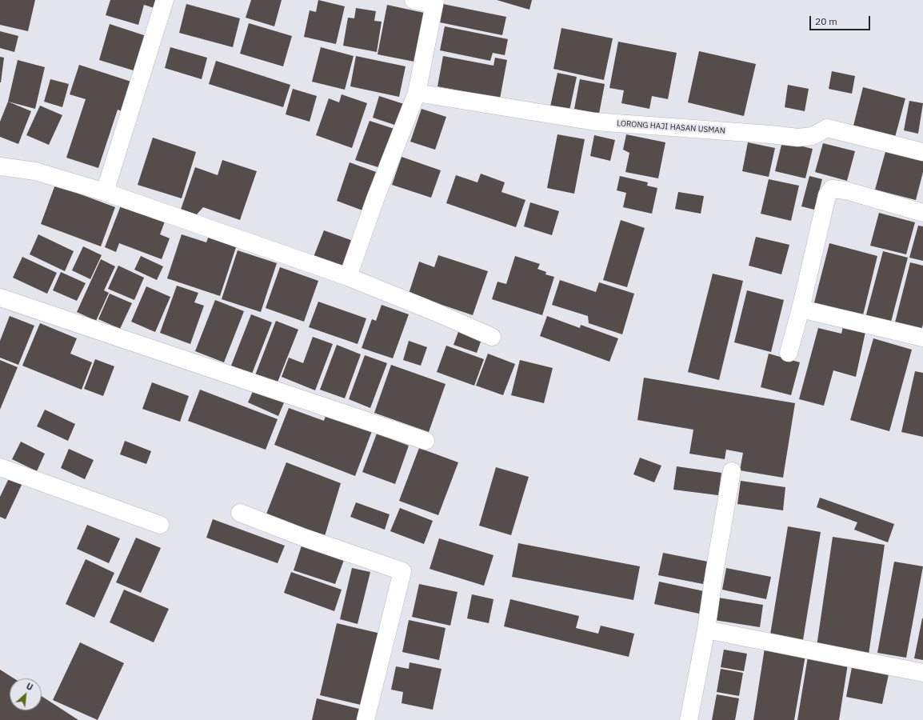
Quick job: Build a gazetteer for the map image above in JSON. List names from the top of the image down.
{
  "streets": {
    "street": ["LORONG HAJI HASAN USMAN"]
  },
  "scale_bar": "20 m",
  "north": "top right"
}
